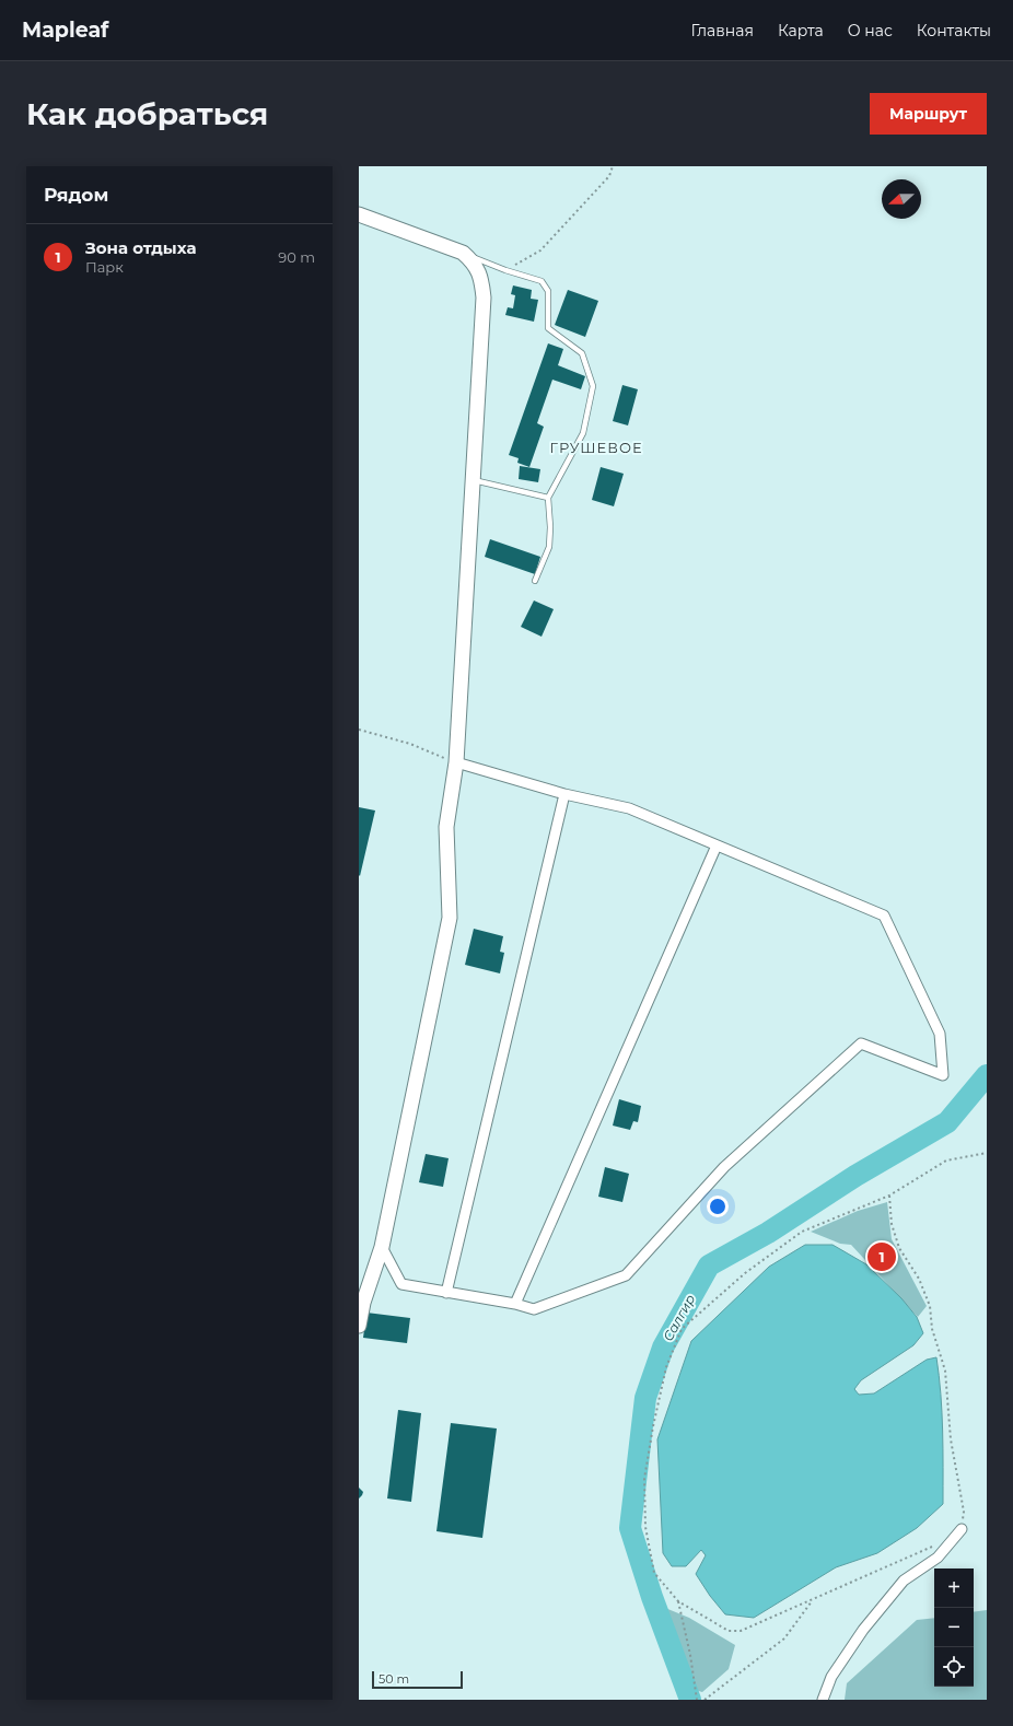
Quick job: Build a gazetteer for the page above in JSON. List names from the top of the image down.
{
  "districts": ["ГРУШЕВОЕ"],
  "water": ["Салгир"],
  "scale_bar": "50 m",
  "north": "left",
  "page": {
    "header": "Mapleaf",
    "nav": [
      "Главная",
      "Карта",
      "О нас",
      "Контакты"
    ],
    "buttons": "Маршрут",
    "title": "Как добраться",
    "heading": "Рядом",
    "list": [
      {
        "mark": "1",
        "name": "Зона отдыха",
        "note": "Парк",
        "value": "90 m"
      }
    ],
    "pins": "1",
    "map_buttons": ["+", "−"],
    "scale": "50 m"
  }
}
